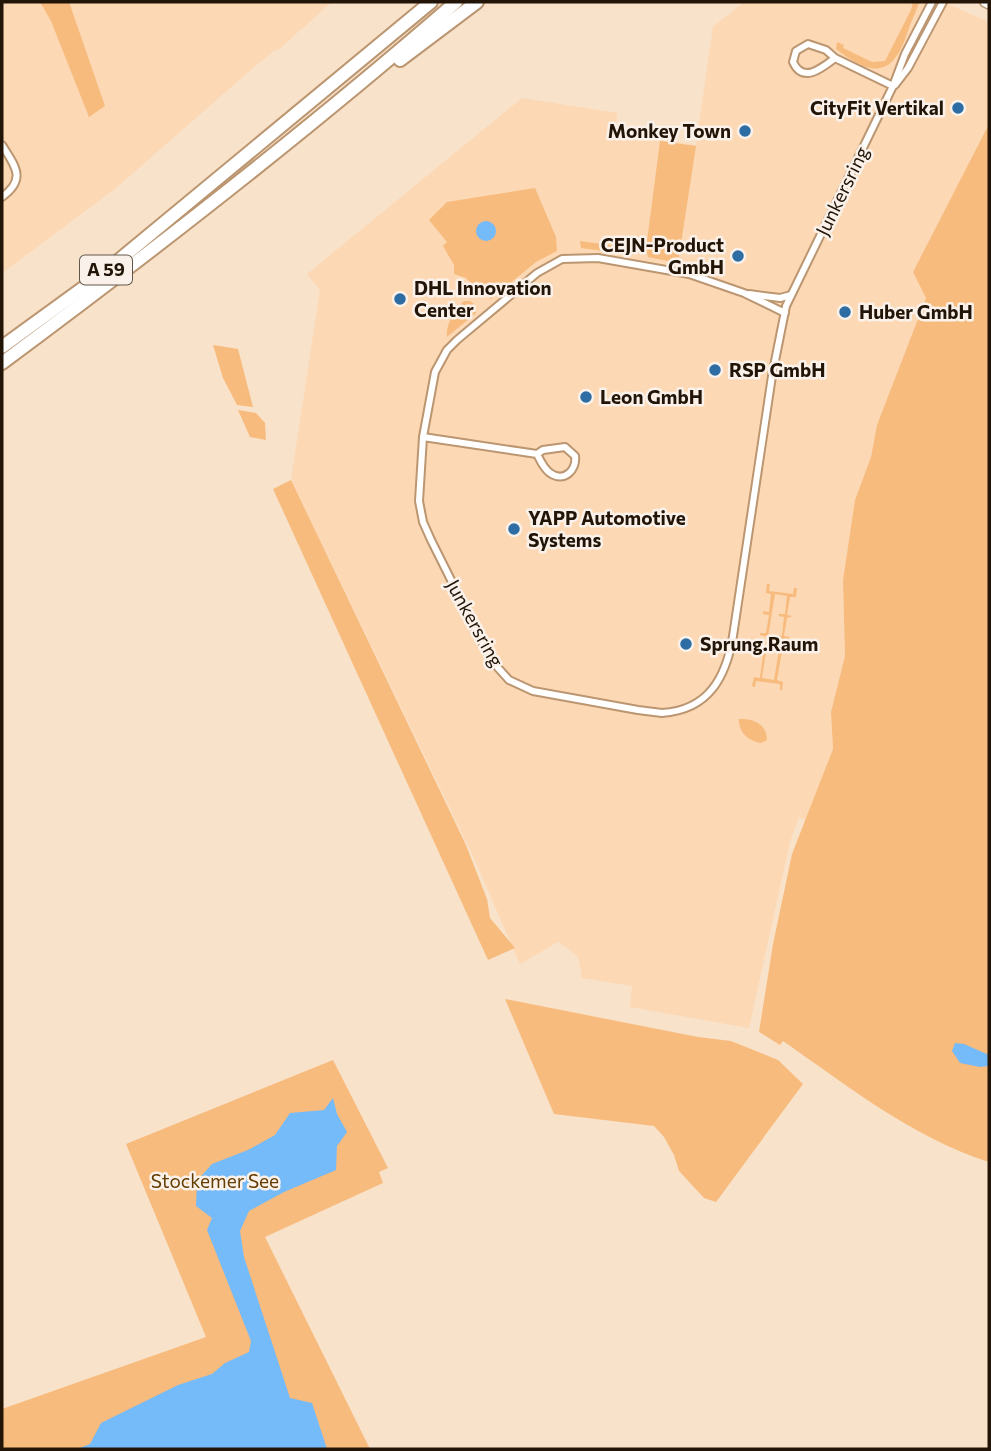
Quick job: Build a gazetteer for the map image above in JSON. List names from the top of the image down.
{
  "streets": {
    "highway": ["A 59"],
    "street": ["Junkersring"]
  },
  "parks": ["Stockemer See"],
  "places": [
    "CityFit Vertikal",
    "Monkey Town",
    "CEJN-Product GmbH",
    "DHL Innovation Center",
    "Huber GmbH",
    "RSP GmbH",
    "Leon GmbH",
    "YAPP Automotive Systems",
    "Sprung.Raum"
  ]
}
